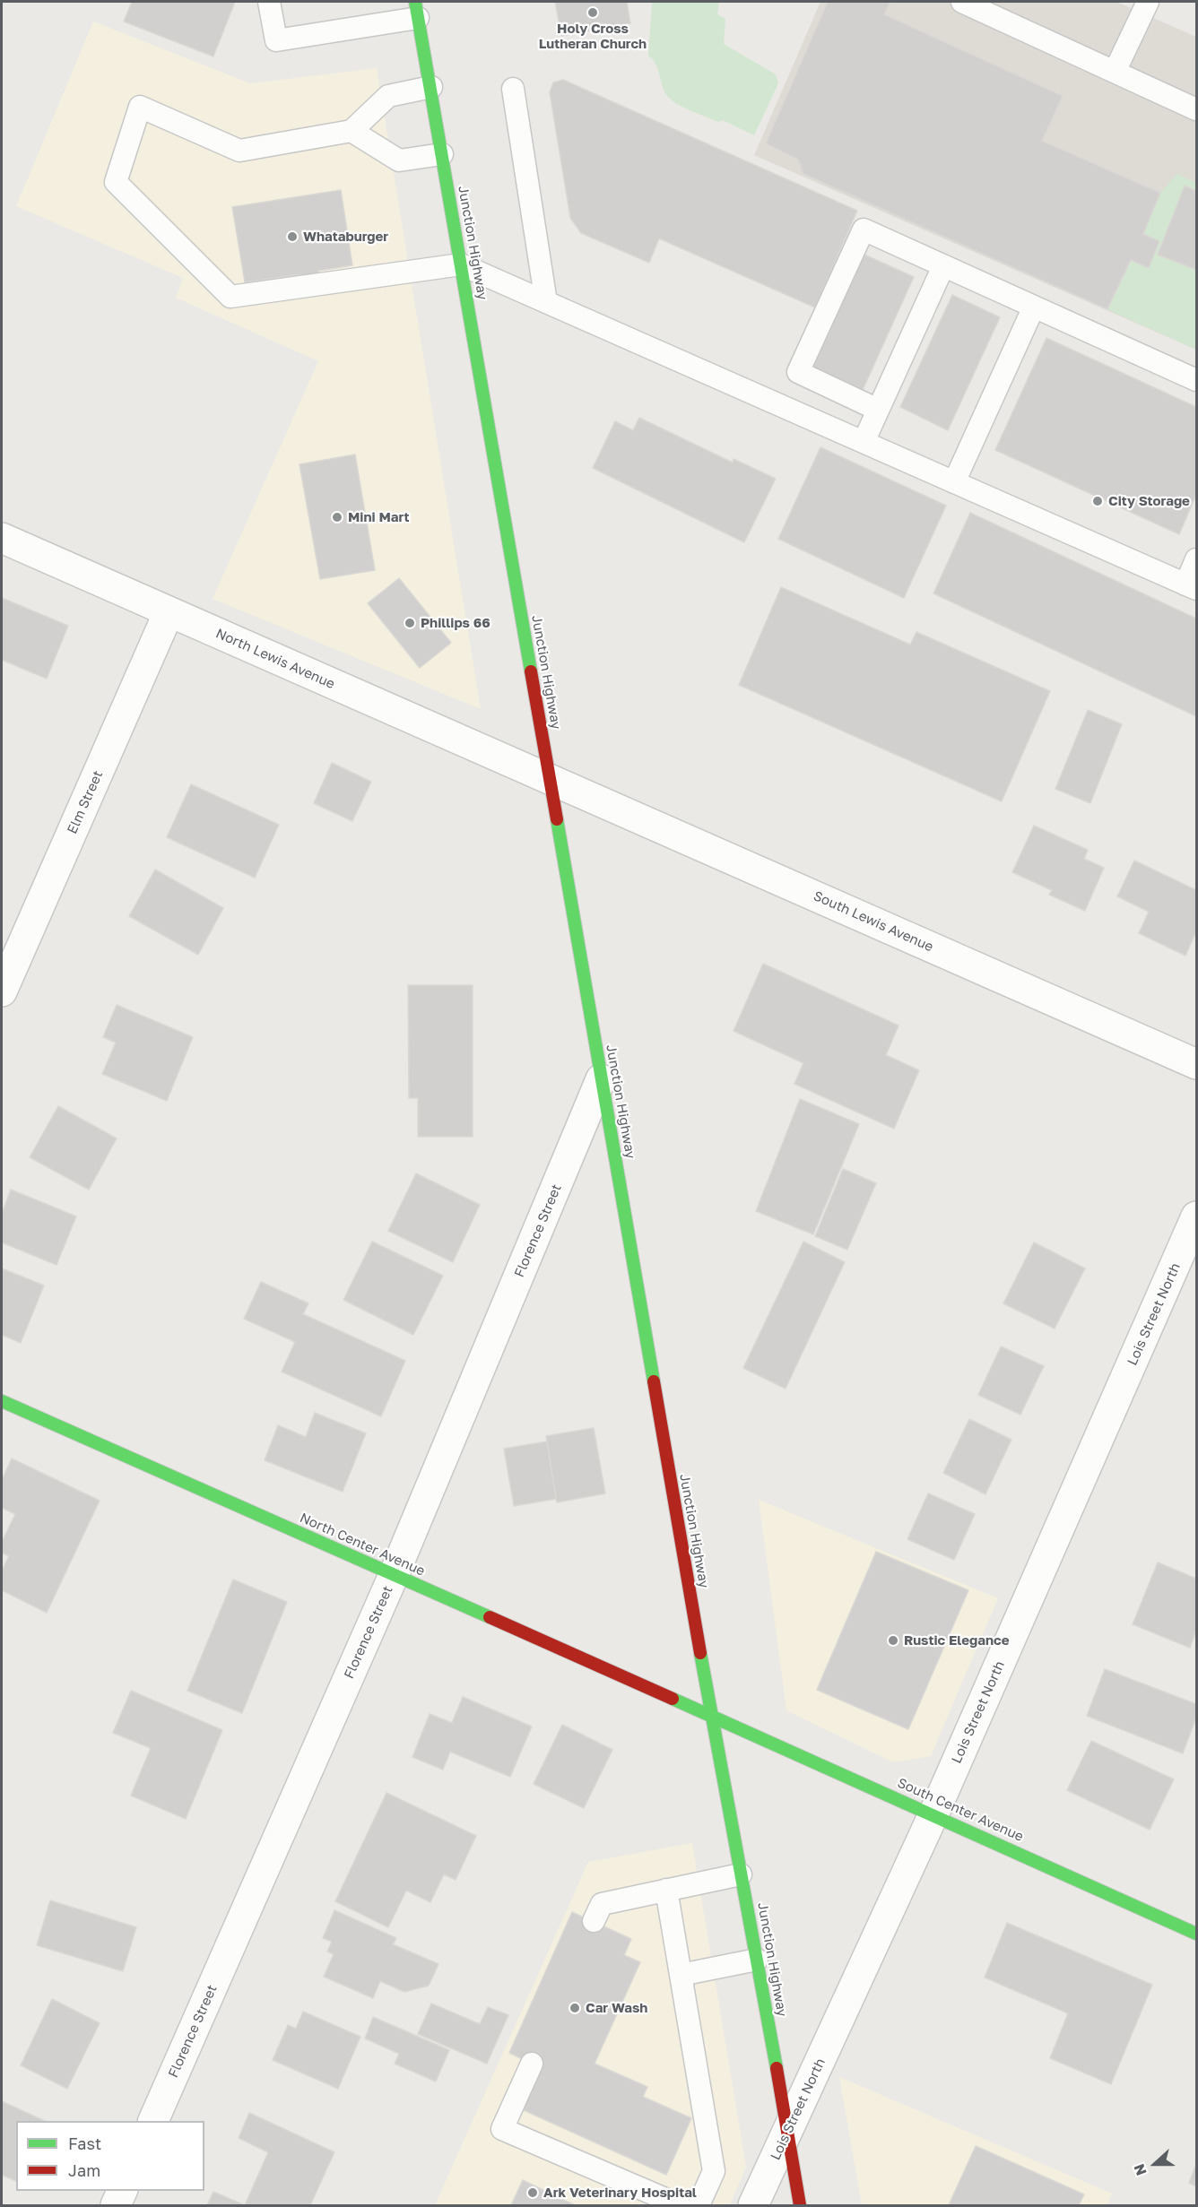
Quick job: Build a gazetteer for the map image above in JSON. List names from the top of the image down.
{
  "streets": {
    "main road": ["Junction Highway", "North Center Avenue", "South Center Avenue"],
    "street": [
      "North Lewis Avenue",
      "Elm Street",
      "South Lewis Avenue",
      "Florence Street",
      "Lois Street North"
    ]
  },
  "crossings": [
    ["Junction Highway", "North Lewis Avenue"],
    ["Junction Highway", "South Lewis Avenue"],
    ["Junction Highway", "Florence Street"],
    ["Junction Highway", "Lois Street North"],
    ["Junction Highway", "North Center Avenue"],
    ["Junction Highway", "South Center Avenue"],
    ["North Lewis Avenue", "Elm Street"],
    ["North Lewis Avenue", "South Lewis Avenue"],
    ["Florence Street", "North Center Avenue"],
    ["Lois Street North", "South Center Avenue"],
    ["North Center Avenue", "South Center Avenue"]
  ],
  "places": [
    "Holy Cross Lutheran Church",
    "Whataburger",
    "City Storage",
    "Mini Mart",
    "Phillips 66",
    "Rustic Elegance",
    "Car Wash",
    "Ark Veterinary Hospital"
  ],
  "legend": ["Fast", "Jam"],
  "north": "left"
}
